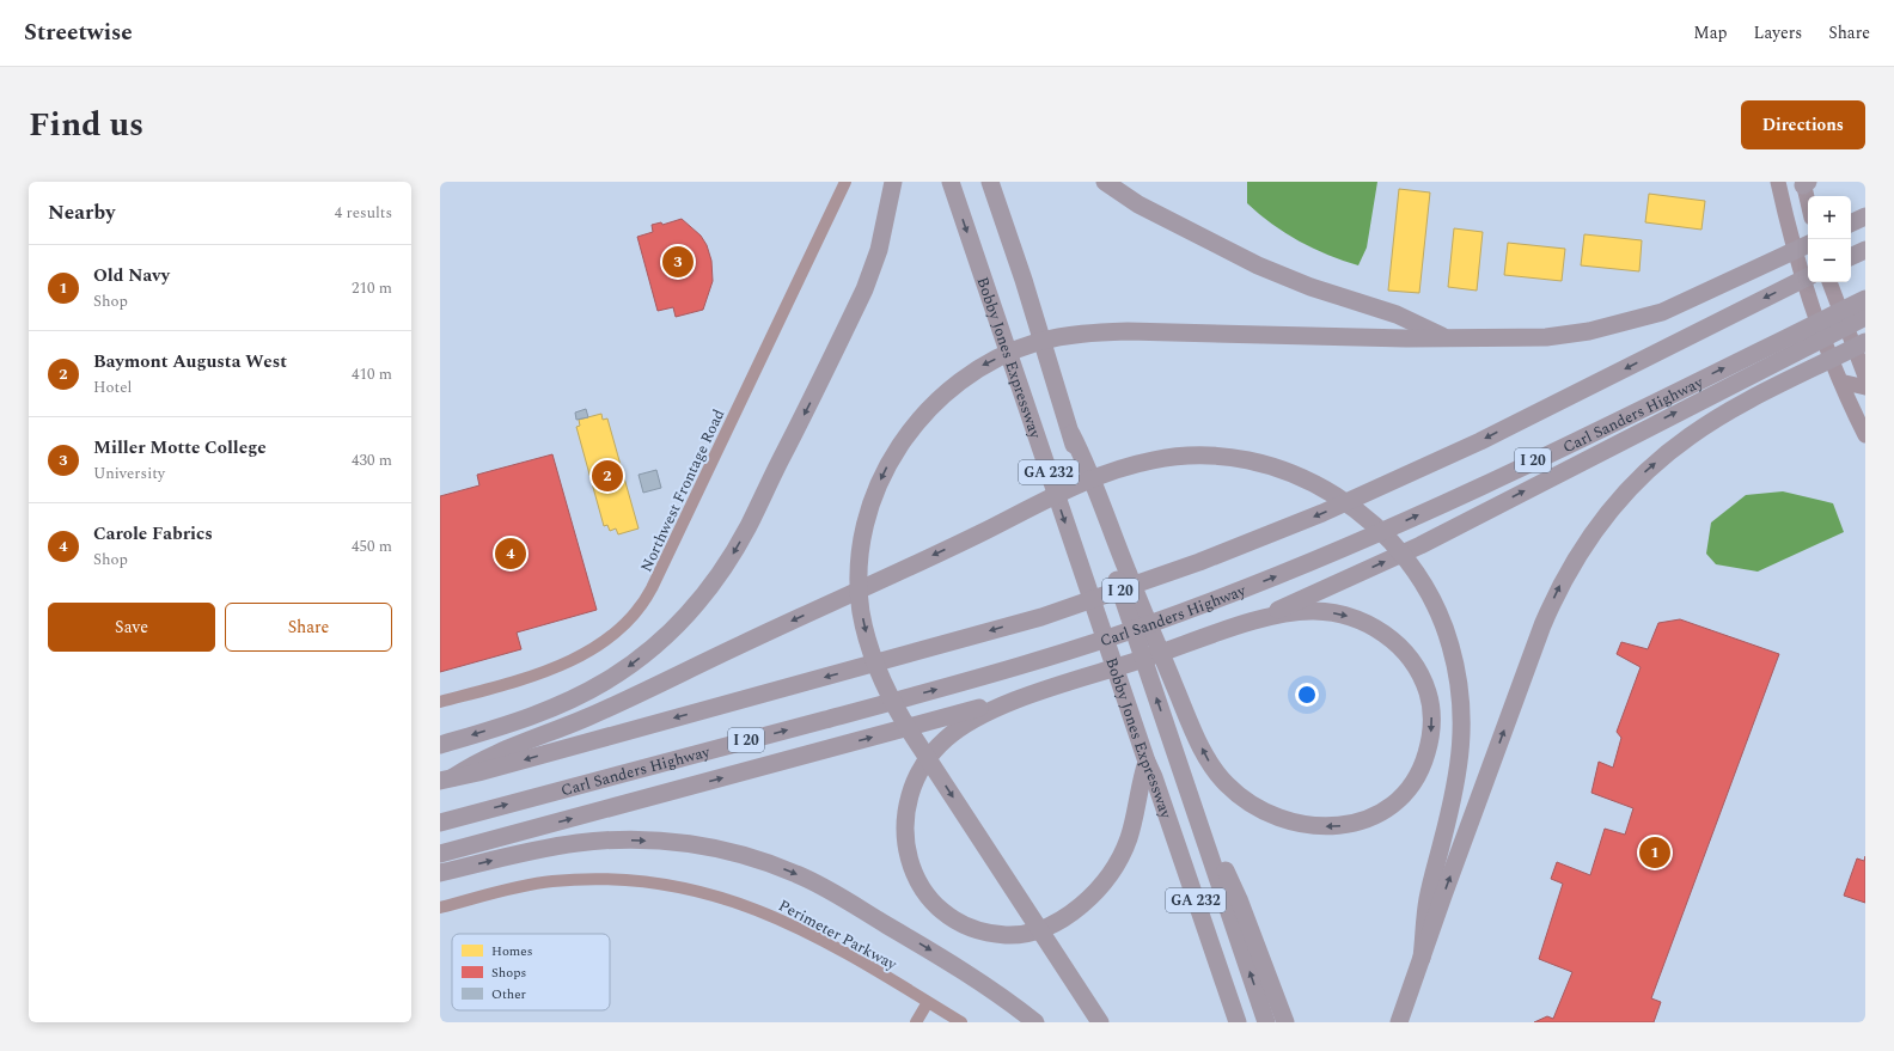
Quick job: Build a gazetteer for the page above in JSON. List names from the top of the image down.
{
  "streets": {
    "highway": [
      "Bobby Jones Expressway",
      "Carl Sanders Highway",
      "I 20",
      "GA 232"
    ],
    "street": ["Northwest Frontage Road", "Perimeter Parkway"]
  },
  "legend": ["Homes", "Shops", "Other"],
  "page": {
    "header": "Streetwise",
    "nav": ["Map", "Layers", "Share"],
    "title": "Find us",
    "buttons": [
      "Directions",
      ["Save", "Share"]
    ],
    "heading": ["Nearby", "4 results"],
    "map_buttons": ["+", "−"],
    "list": [
      {
        "mark": "1",
        "name": "Old Navy",
        "note": "Shop",
        "value": "210 m"
      },
      {
        "mark": "2",
        "name": "Baymont Augusta West",
        "note": "Hotel",
        "value": "410 m"
      },
      {
        "mark": "3",
        "name": "Miller Motte College",
        "note": "University",
        "value": "430 m"
      },
      {
        "mark": "4",
        "name": "Carole Fabrics",
        "note": "Shop",
        "value": "450 m"
      }
    ],
    "pins": [
      "3",
      "2",
      "4",
      "1"
    ]
  }
}
